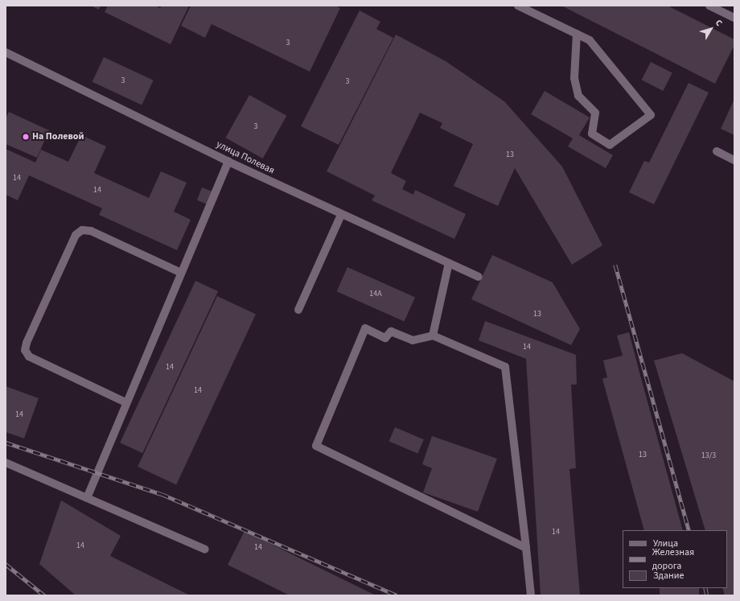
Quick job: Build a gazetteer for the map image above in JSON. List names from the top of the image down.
{
  "streets": {
    "street": ["улица Полевая"]
  },
  "places": ["На Полевой"],
  "house_numbers": [
    "3",
    "3",
    "3",
    "3",
    "13",
    "14",
    "14",
    "14А",
    "13",
    "14",
    "14",
    "14",
    "14",
    "13",
    "13/3",
    "14",
    "14",
    "14"
  ],
  "legend": ["Улица", "Железная дорога", "Здание"],
  "north": "top right"
}
